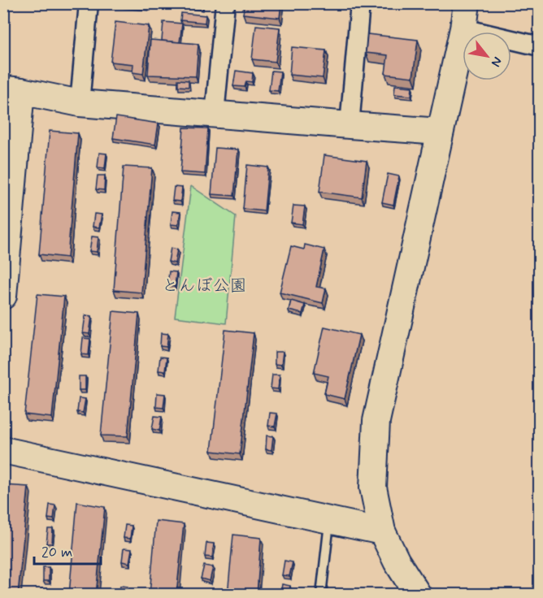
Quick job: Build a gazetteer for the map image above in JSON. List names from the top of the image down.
{
  "parks": ["とんぼ公園"],
  "scale_bar": "20 m",
  "north": "bottom right"
}
